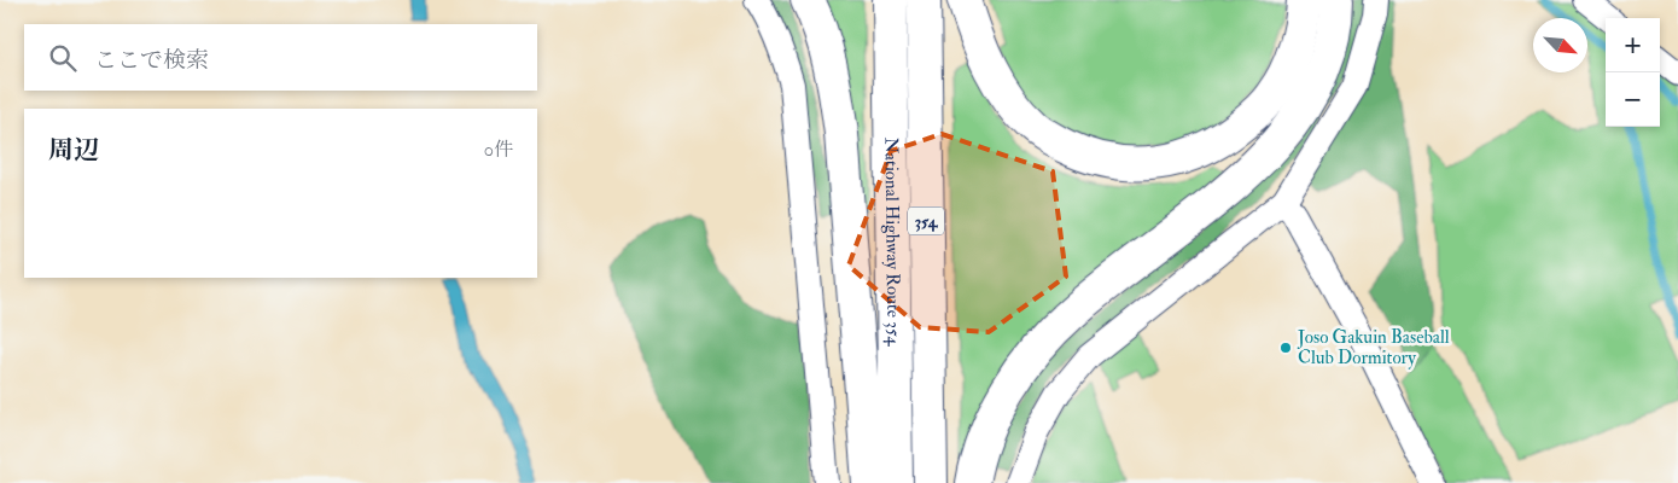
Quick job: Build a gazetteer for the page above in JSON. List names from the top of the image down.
{
  "streets": {
    "highway": ["354", "National Highway Route 354"]
  },
  "places": ["Joso Gakuin Baseball Club Dormitory"],
  "north": "bottom right",
  "page": {
    "map_buttons": ["+", "−"],
    "search": "ここで検索",
    "heading": ["周辺", "0件"]
  }
}
